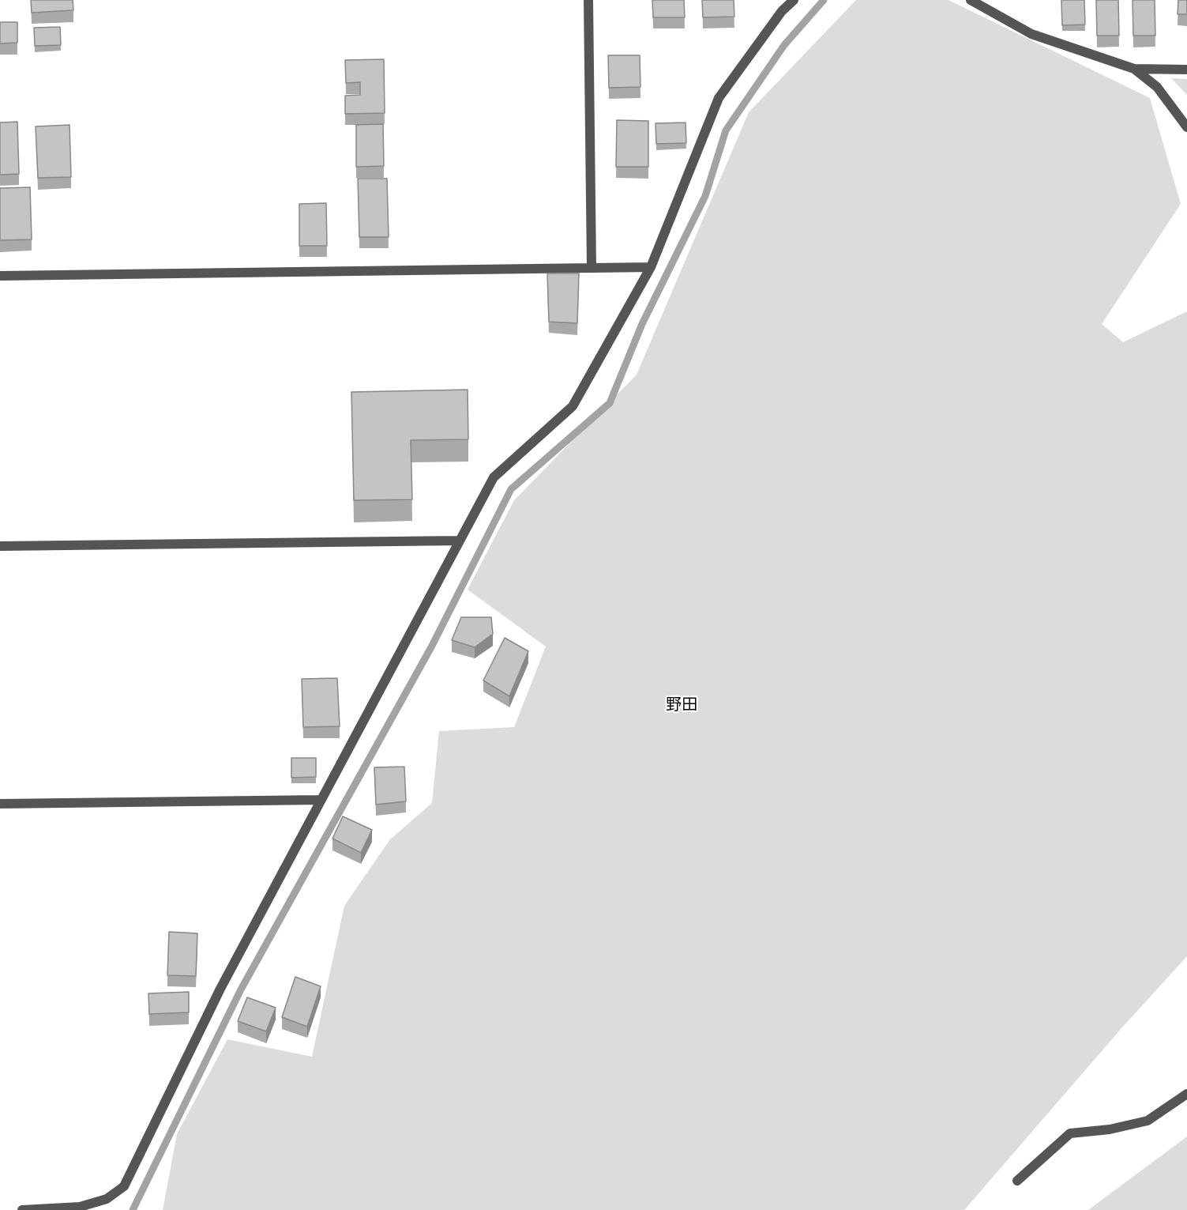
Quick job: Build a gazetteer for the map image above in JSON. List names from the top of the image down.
{
  "districts": ["野田"]
}
